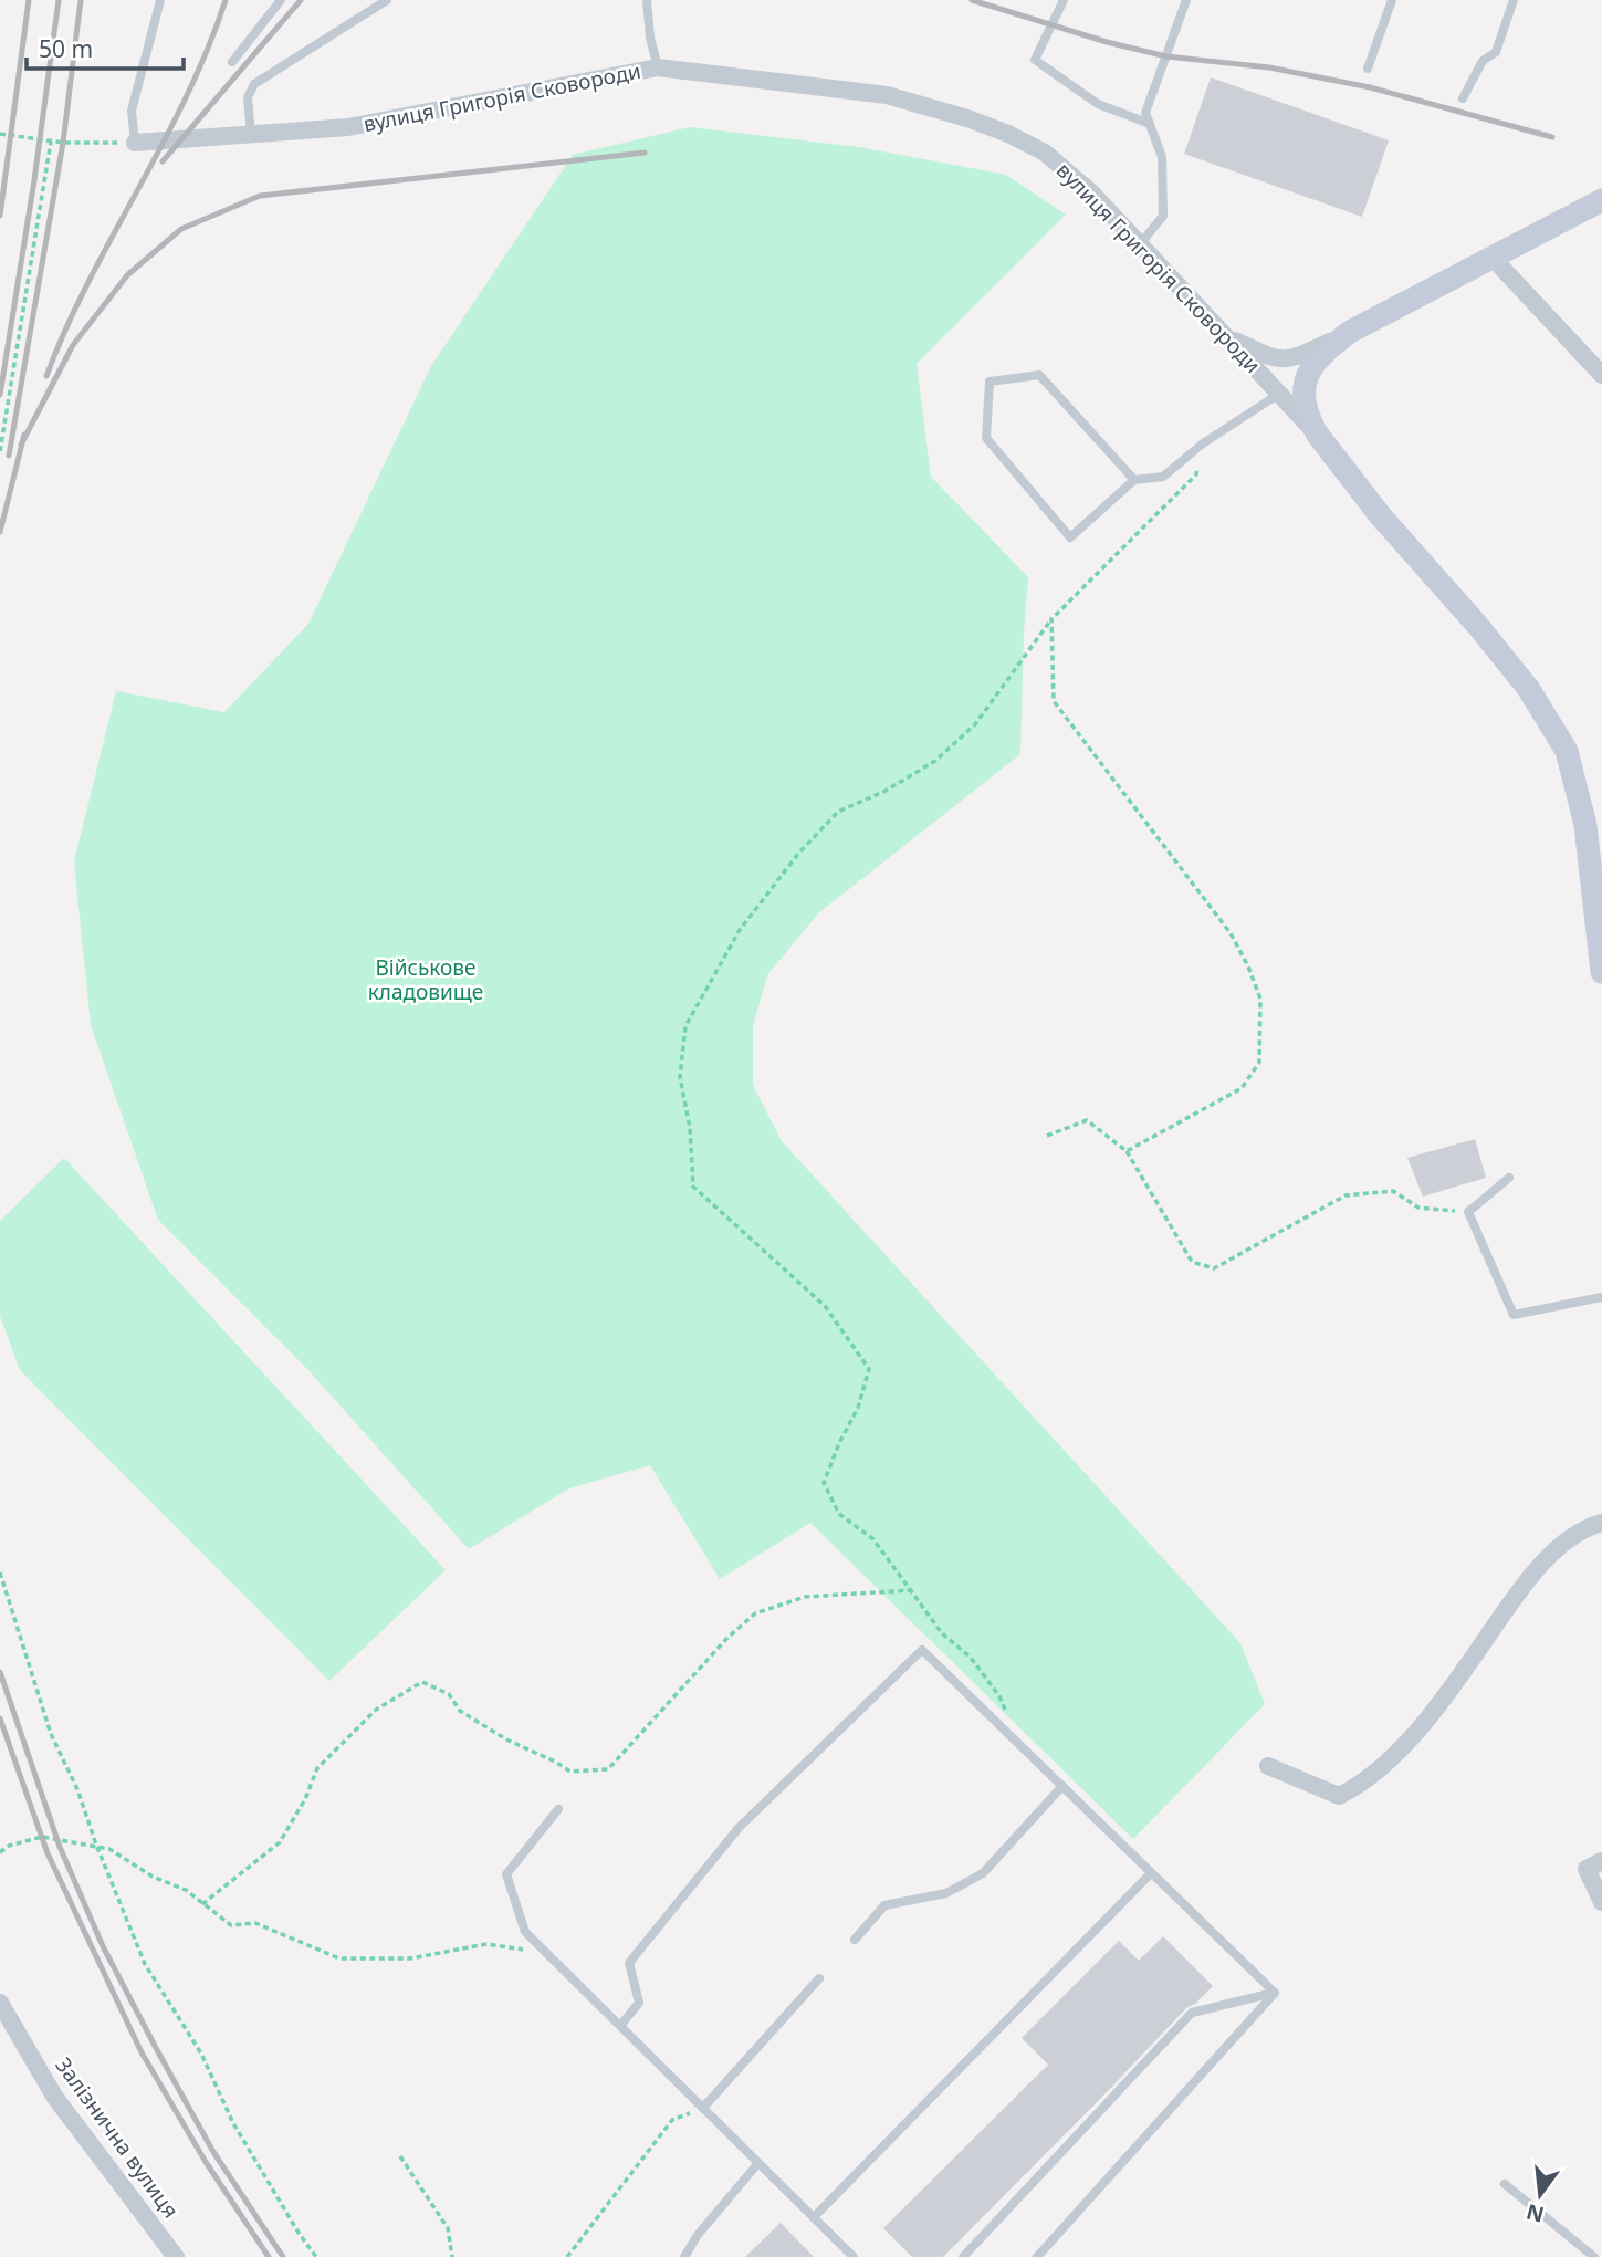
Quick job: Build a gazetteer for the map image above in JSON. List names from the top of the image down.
{
  "streets": {
    "main road": ["вулиця Григорія Сковороди"],
    "street": ["Залізнична вулиця"]
  },
  "parks": ["Військове кладовище"],
  "scale_bar": "50 m",
  "north": "bottom"
}
